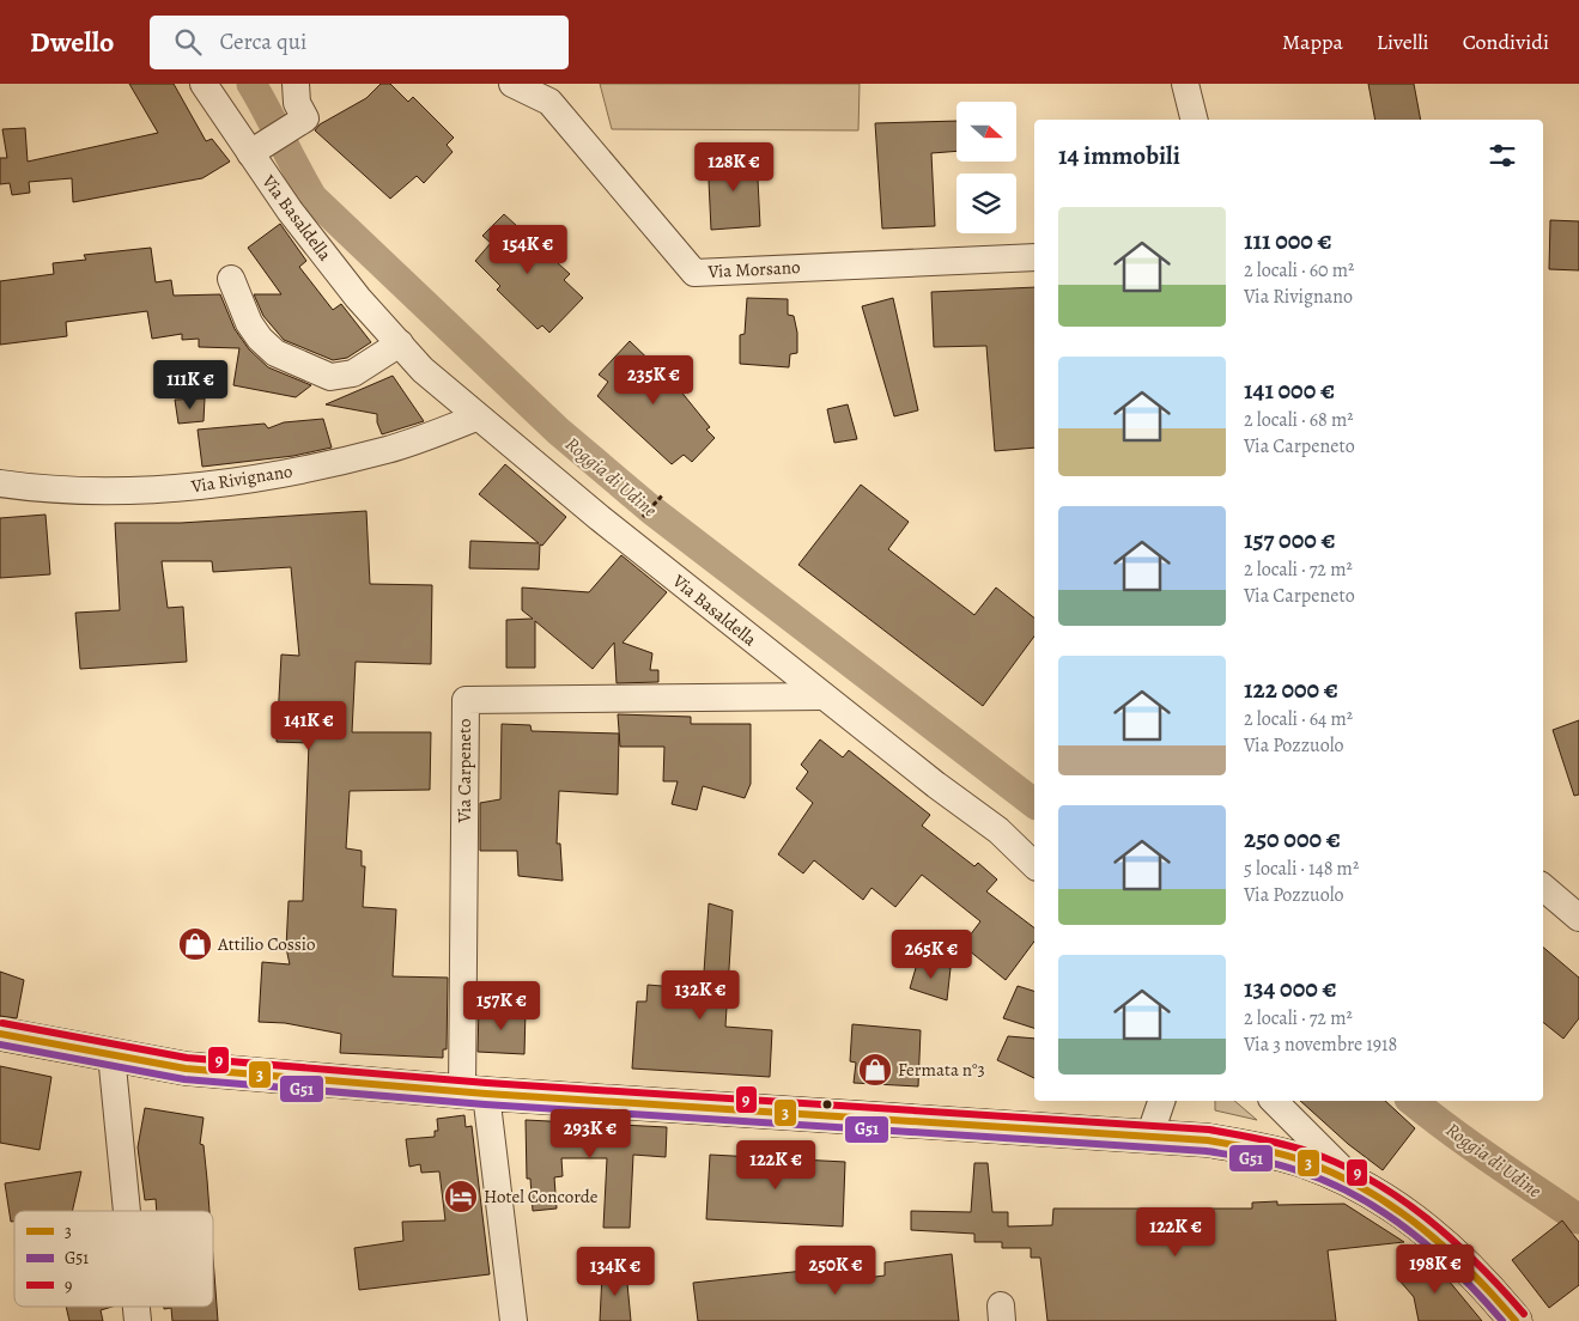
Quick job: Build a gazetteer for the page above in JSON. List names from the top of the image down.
{
  "streets": {
    "street": [
      "Via Basaldella",
      "Via Morsano",
      "Via Rivignano",
      "Via Carpeneto"
    ]
  },
  "crossings": [
    ["Via Basaldella", "Via Rivignano"],
    ["Via Basaldella", "Via Carpeneto"]
  ],
  "water": ["Roggia di Udine"],
  "places": {
    "shop": ["Attilio Cossio", "Fermata n°3"],
    "hotel": ["Hotel Concorde"]
  },
  "lines": ["transit line 9", "transit line 3", "transit line G51"],
  "legend": ["3", "G51", "9"],
  "north": "right",
  "page": {
    "header": "Dwello",
    "search": "Cerca qui",
    "nav": ["Mappa", "Livelli", "Condividi"],
    "heading": "14 immobili",
    "price": [
      "128K €",
      "154K €",
      "235K €",
      "111K €",
      "141K €",
      "265K €",
      "132K €",
      "157K €",
      "293K €",
      "122K €",
      "122K €",
      "198K €",
      "250K €",
      "134K €"
    ],
    "list": [
      {
        "name": "111 000 €",
        "note": "2 locali · 60 m² · Via Rivignano"
      },
      {
        "name": "141 000 €",
        "note": "2 locali · 68 m² · Via Carpeneto"
      },
      {
        "name": "157 000 €",
        "note": "2 locali · 72 m² · Via Carpeneto"
      },
      {
        "name": "122 000 €",
        "note": "2 locali · 64 m² · Via Pozzuolo"
      },
      {
        "name": "250 000 €",
        "note": "5 locali · 148 m² · Via Pozzuolo"
      },
      {
        "name": "134 000 €",
        "note": "2 locali · 72 m² · Via 3 novembre 1918"
      }
    ]
  }
}
